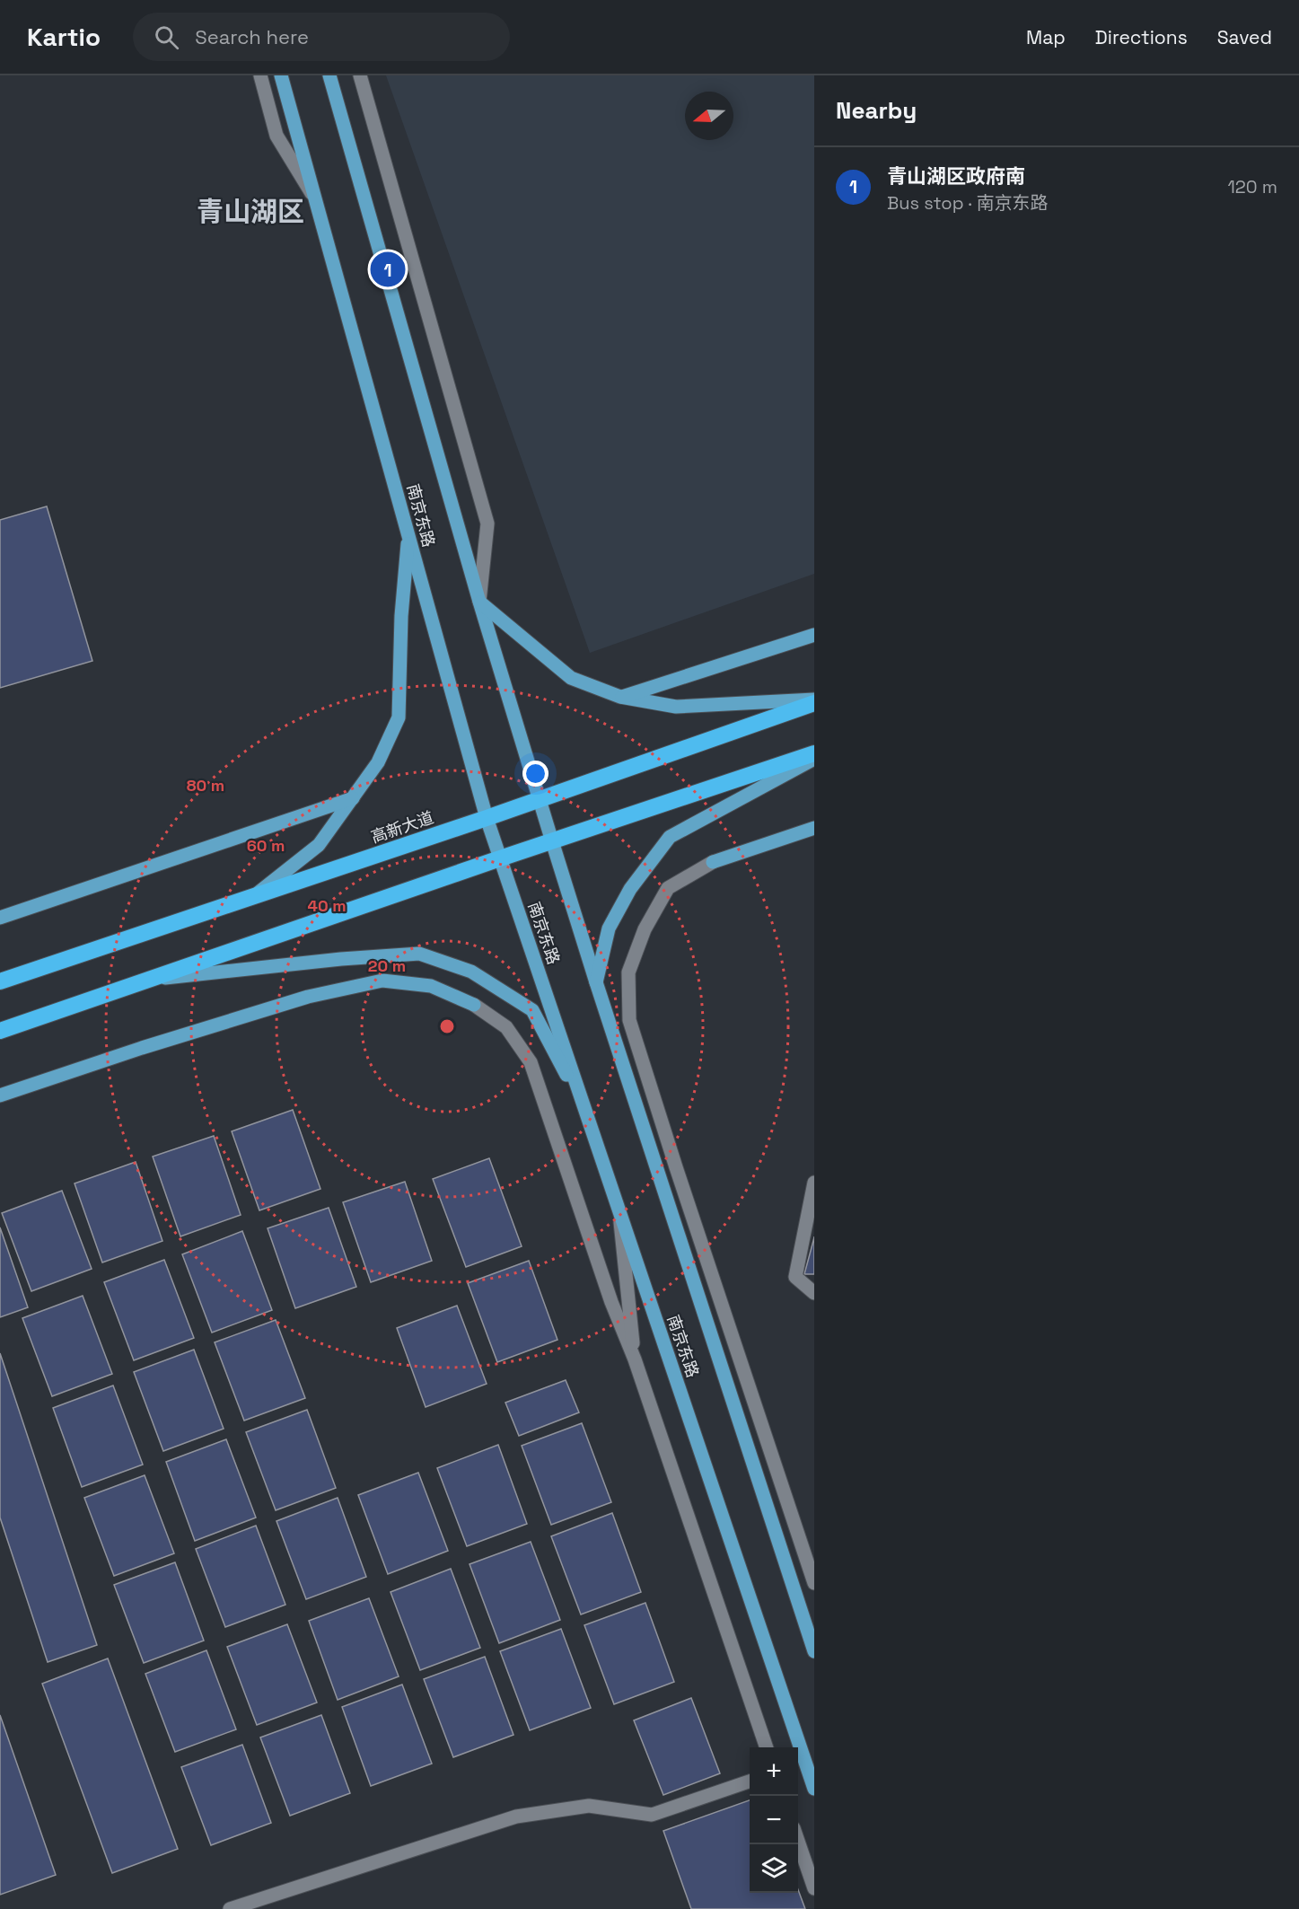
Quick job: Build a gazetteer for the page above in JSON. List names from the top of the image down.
{
  "streets": {
    "highway": ["高新大道"],
    "main road": ["南京东路"]
  },
  "crossings": [
    ["南京东路", "高新大道"]
  ],
  "districts": ["青山湖区"],
  "north": "left",
  "page": {
    "header": "Kartio",
    "search": "Search here",
    "nav": ["Map", "Directions", "Saved"],
    "heading": "Nearby",
    "list": [
      {
        "mark": "1",
        "name": "青山湖区政府南",
        "note": "Bus stop · 南京东路",
        "value": "120 m"
      }
    ],
    "pins": "1",
    "map_buttons": ["+", "−"]
  },
  "rings": [
    "80 m",
    "60 m",
    "40 m",
    "20 m"
  ]
}
